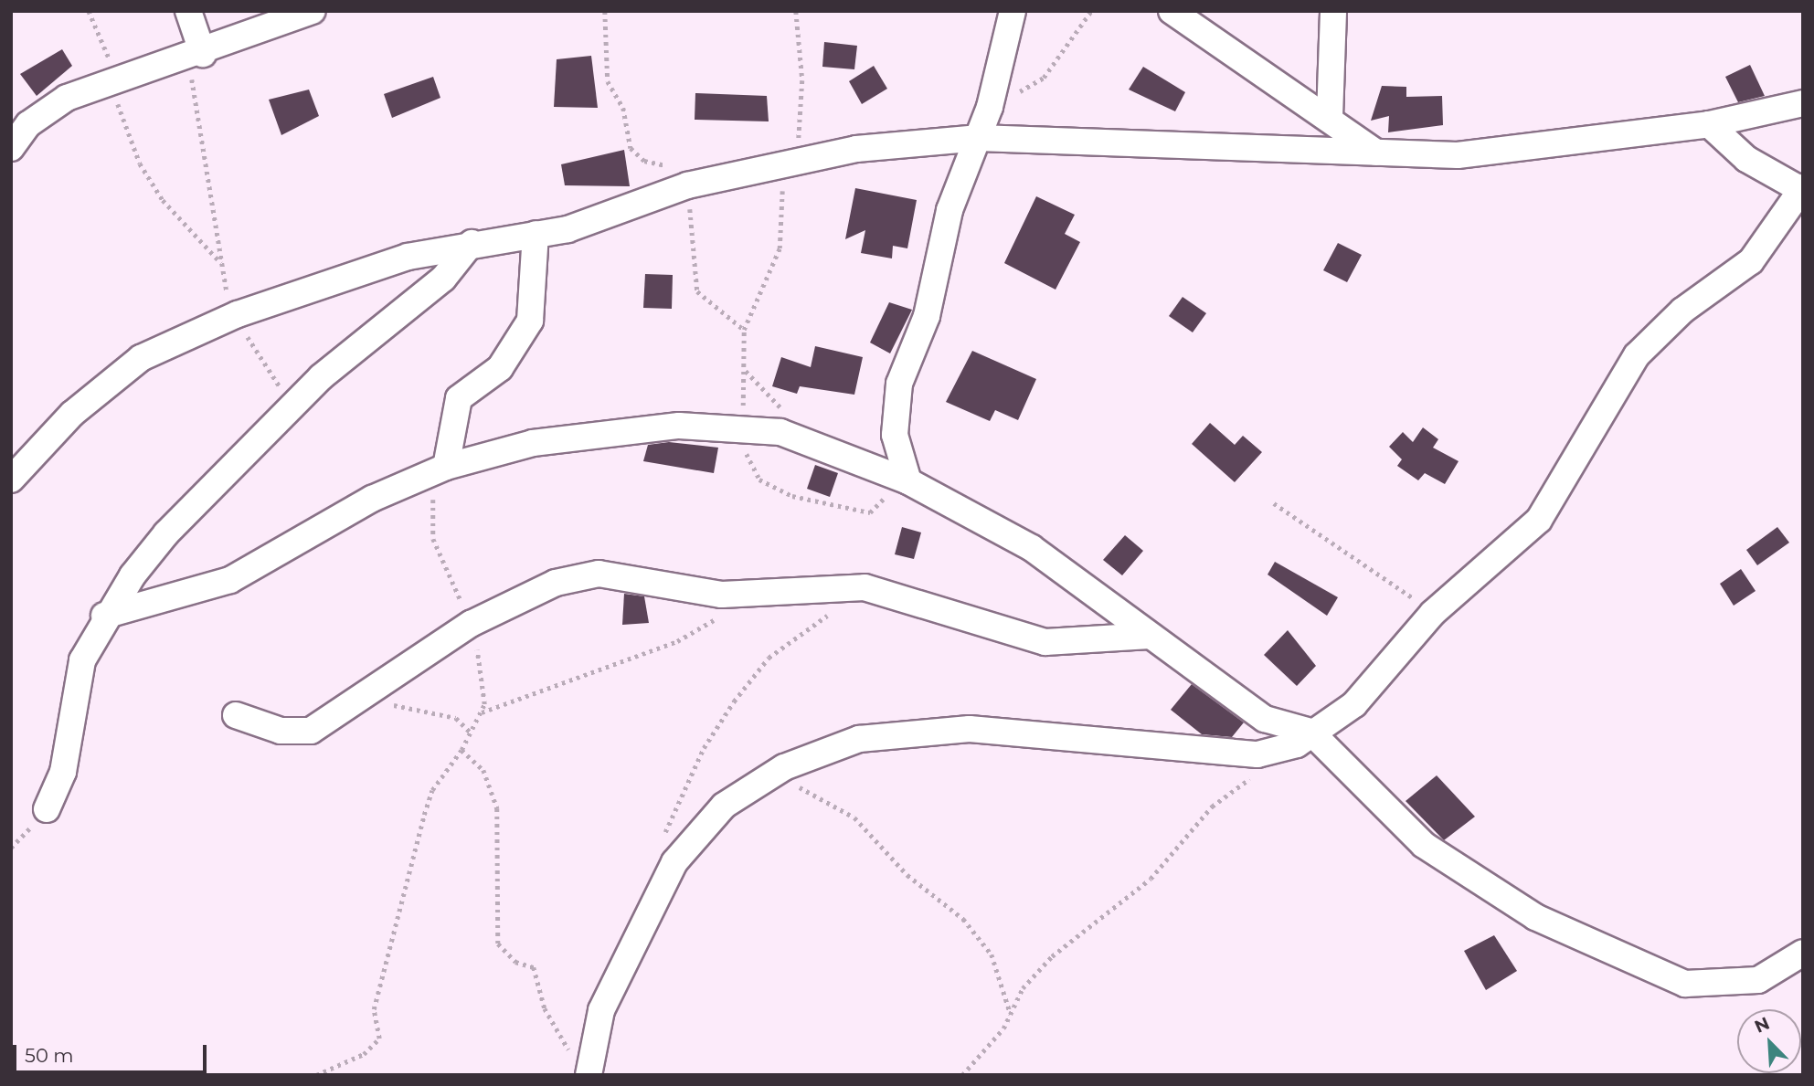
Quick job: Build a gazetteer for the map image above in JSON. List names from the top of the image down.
{
  "scale_bar": "50 m",
  "north": "top left"
}
